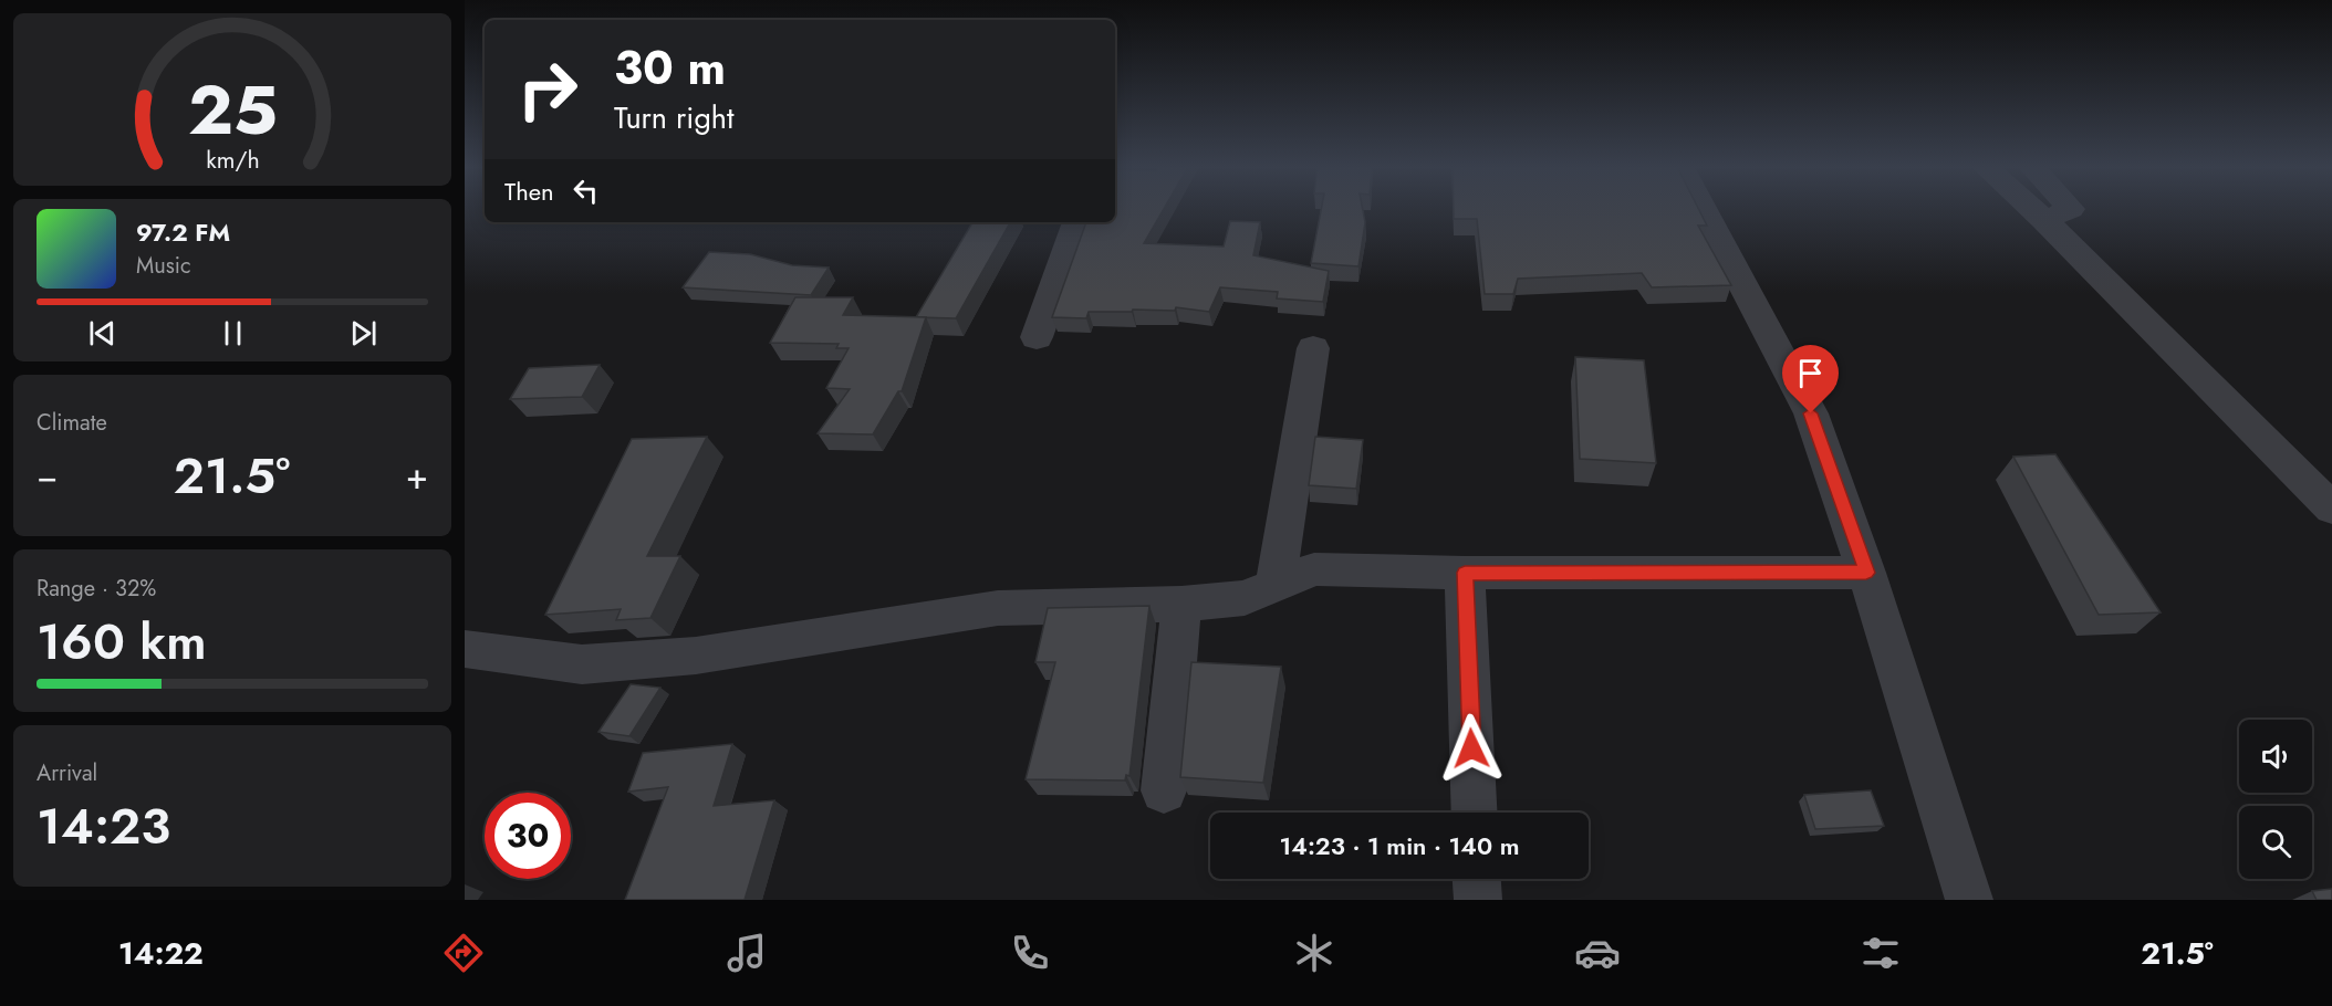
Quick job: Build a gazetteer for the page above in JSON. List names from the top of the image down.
{
  "page": {
    "turn": ["30 m", "Turn right"],
    "then": "Then",
    "song": ["97.2 FM", "Music"],
    "tile": [
      "Climate",
      ["Range · 32%", "160 km"],
      ["Arrival", "14:23"]
    ],
    "heat": ["−", "21.5°", "+"],
    "limit": "30",
    "trip": "14:23 · 1 min · 140 m",
    "tabs": ["14:22", "21.5°"],
    "gauge": ["25", "km/h"]
  }
}
